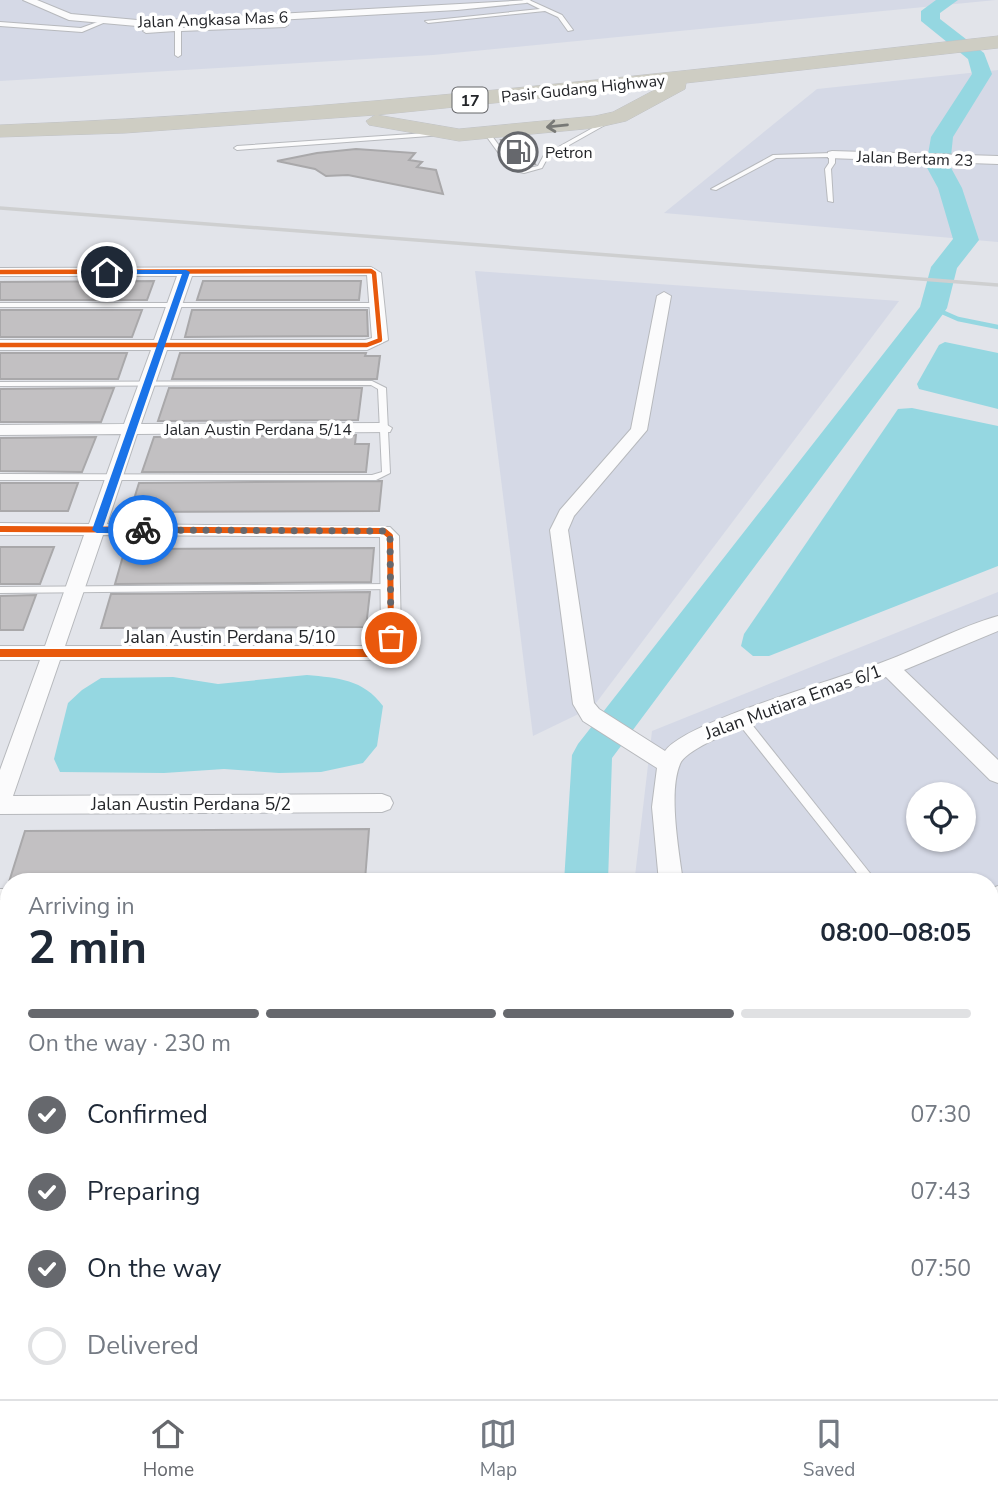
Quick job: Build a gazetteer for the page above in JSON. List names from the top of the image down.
{
  "streets": {
    "highway": ["Pasir Gudang Highway", "17"],
    "street": [
      "Jalan Angkasa Mas 6",
      "Jalan Bertam 23",
      "Jalan Austin Perdana 5/14",
      "Jalan Austin Perdana 5/10",
      "Jalan Mutiara Emas 6/1",
      "Jalan Austin Perdana 5/2"
    ]
  },
  "places": {
    "fuel station": ["Petron"]
  },
  "page": {
    "heading": ["2 min", "Arriving in", "08:00–08:05"],
    "bar": "On the way · 230 m",
    "list": [
      ["Confirmed", "07:30"],
      ["Preparing", "07:43"],
      ["On the way", "07:50"],
      "Delivered"
    ],
    "tabs": ["Home", "Map", "Saved"]
  }
}
